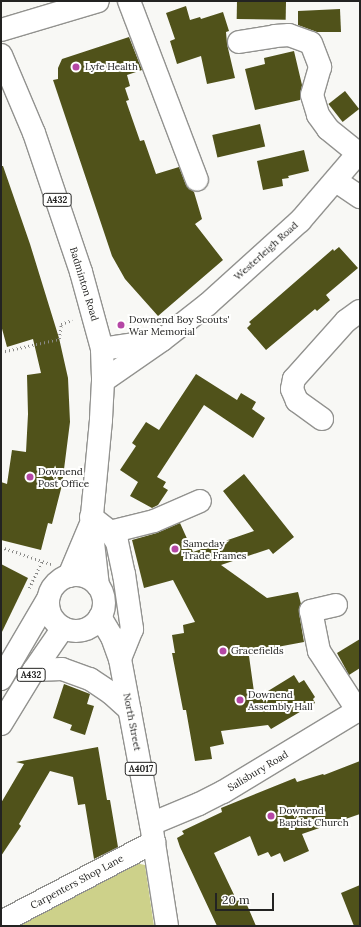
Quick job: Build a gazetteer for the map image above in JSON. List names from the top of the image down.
{
  "streets": {
    "main road": [
      "A432",
      "Westerleigh Road",
      "Badminton Road",
      "North Street",
      "A4017",
      "Salisbury Road",
      "Carpenters Shop Lane"
    ]
  },
  "crossings": [
    ["A432", "Badminton Road"],
    ["A432", "North Street"],
    ["Westerleigh Road", "Badminton Road"],
    ["Badminton Road", "North Street"],
    ["North Street", "Salisbury Road"],
    ["North Street", "Carpenters Shop Lane"],
    ["Salisbury Road", "Carpenters Shop Lane"]
  ],
  "places": [
    "Lyfe Health",
    "Downend Boy Scouts' War Memorial",
    "Downend Post Office",
    "Sameday Trade Frames",
    "Gracefields",
    "Downend Assembly Hall",
    "Downend Baptist Church"
  ],
  "scale_bar": "20 m"
}
